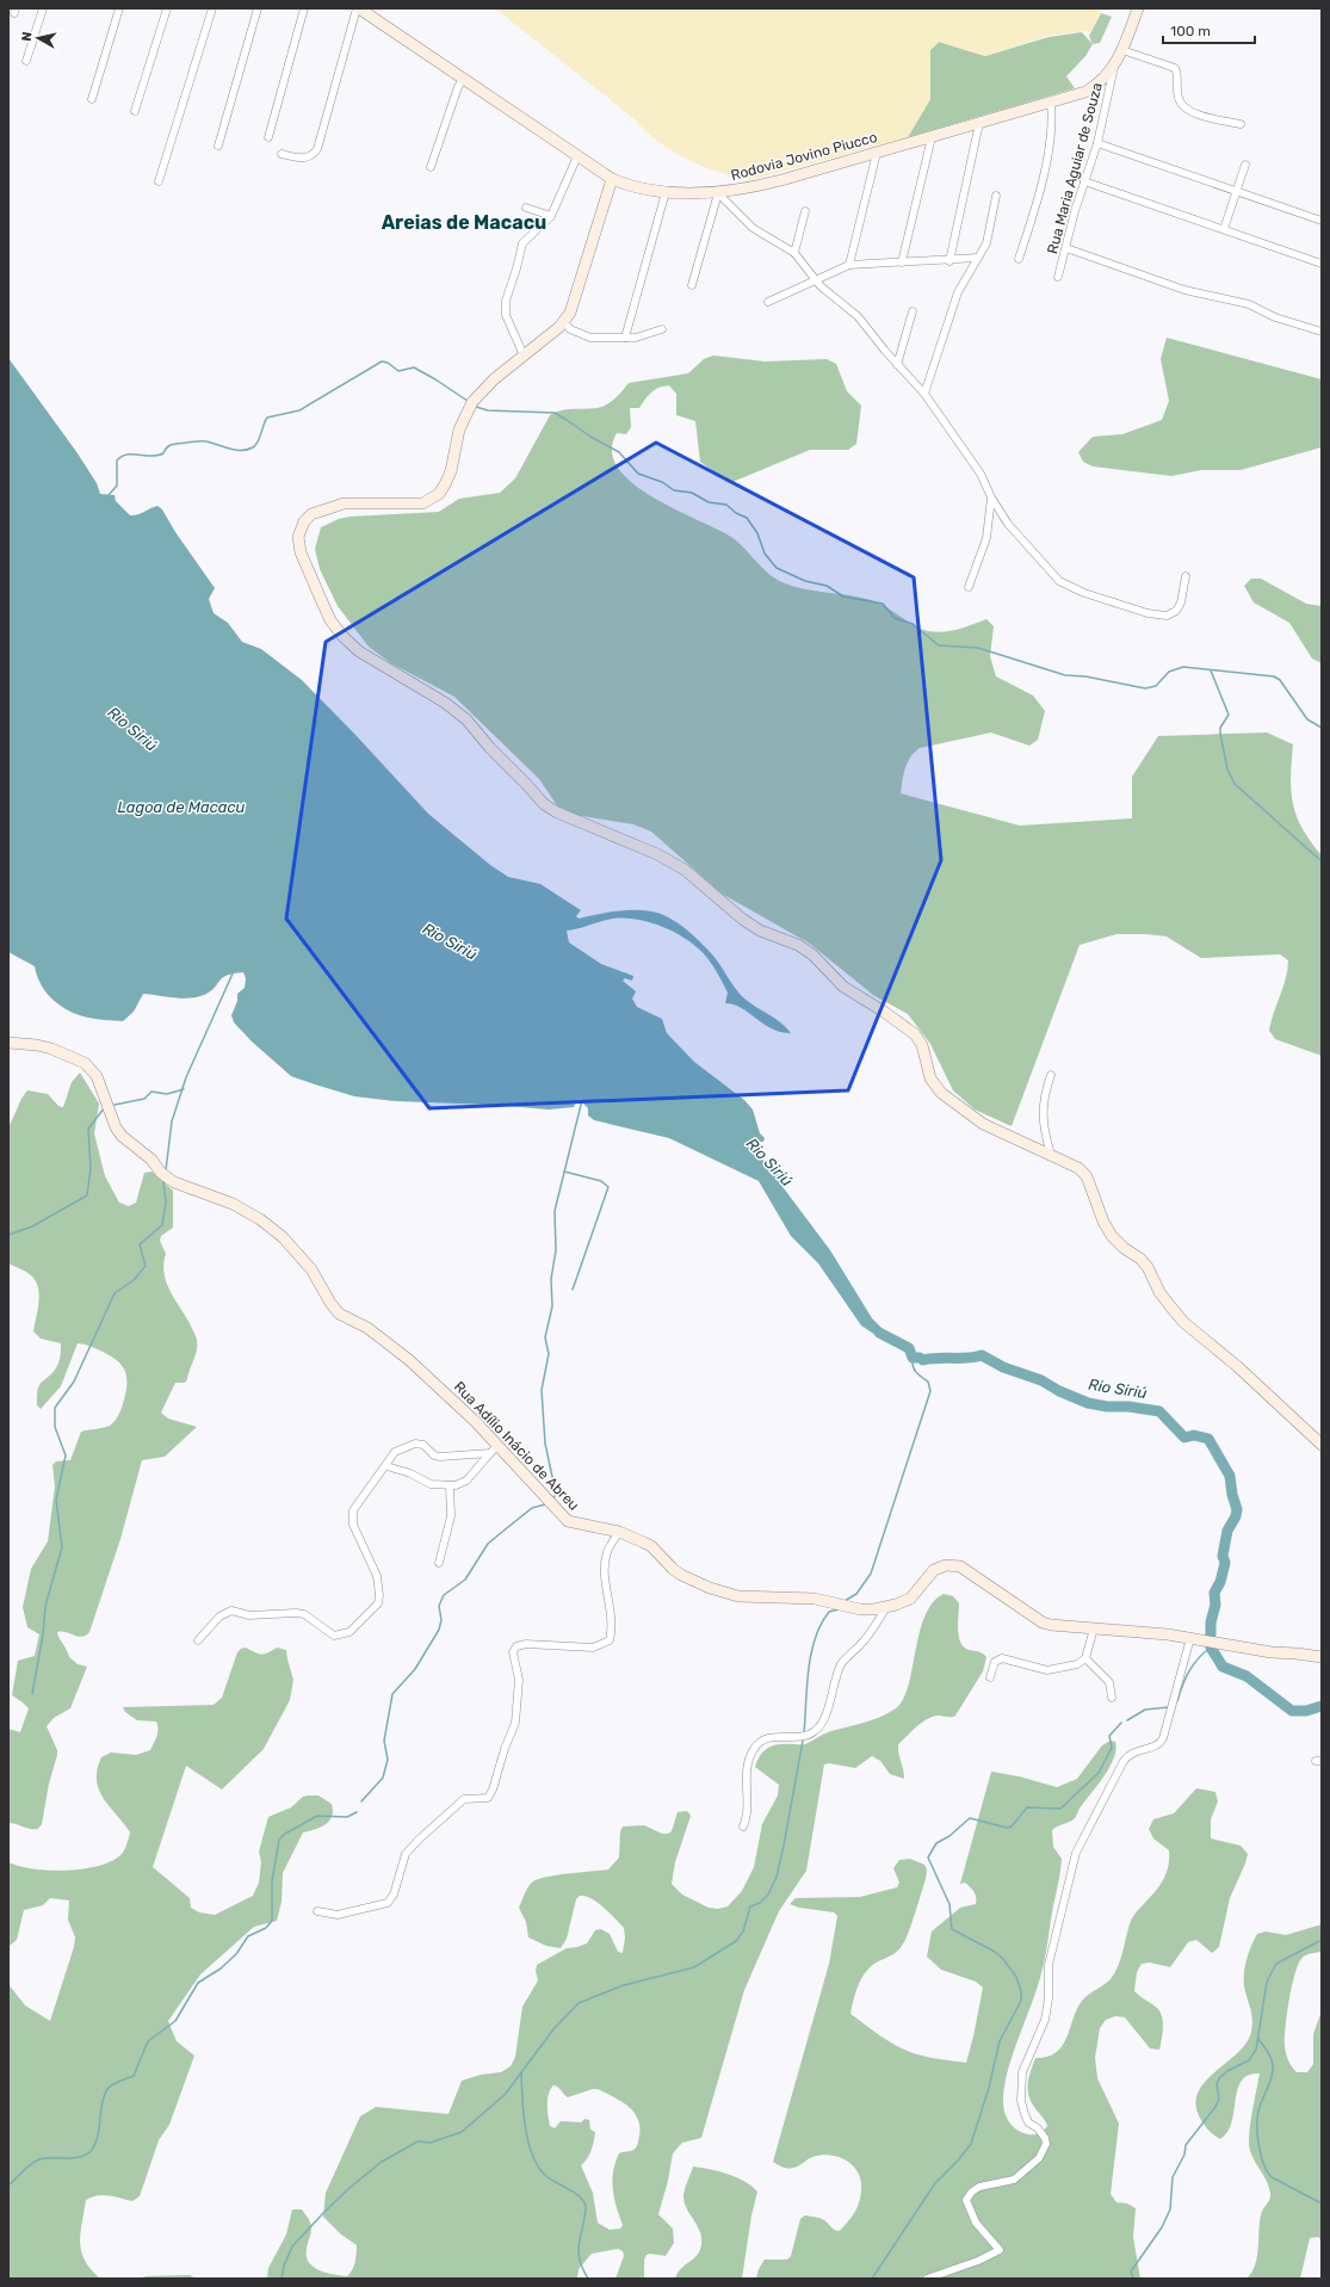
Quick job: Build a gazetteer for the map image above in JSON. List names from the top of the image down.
{
  "streets": {
    "street": ["Rodovia Jovino Piucco", "Rua Maria Aguiar de Souza", "Rua Adílio Inácio de Abreu"]
  },
  "crossings": [
    ["Rodovia Jovino Piucco", "Rua Maria Aguiar de Souza"]
  ],
  "districts": ["Areias de Macacu"],
  "water": ["Rio Siriú", "Lagoa de Macacu"],
  "scale_bar": "100 m",
  "north": "left"
}
